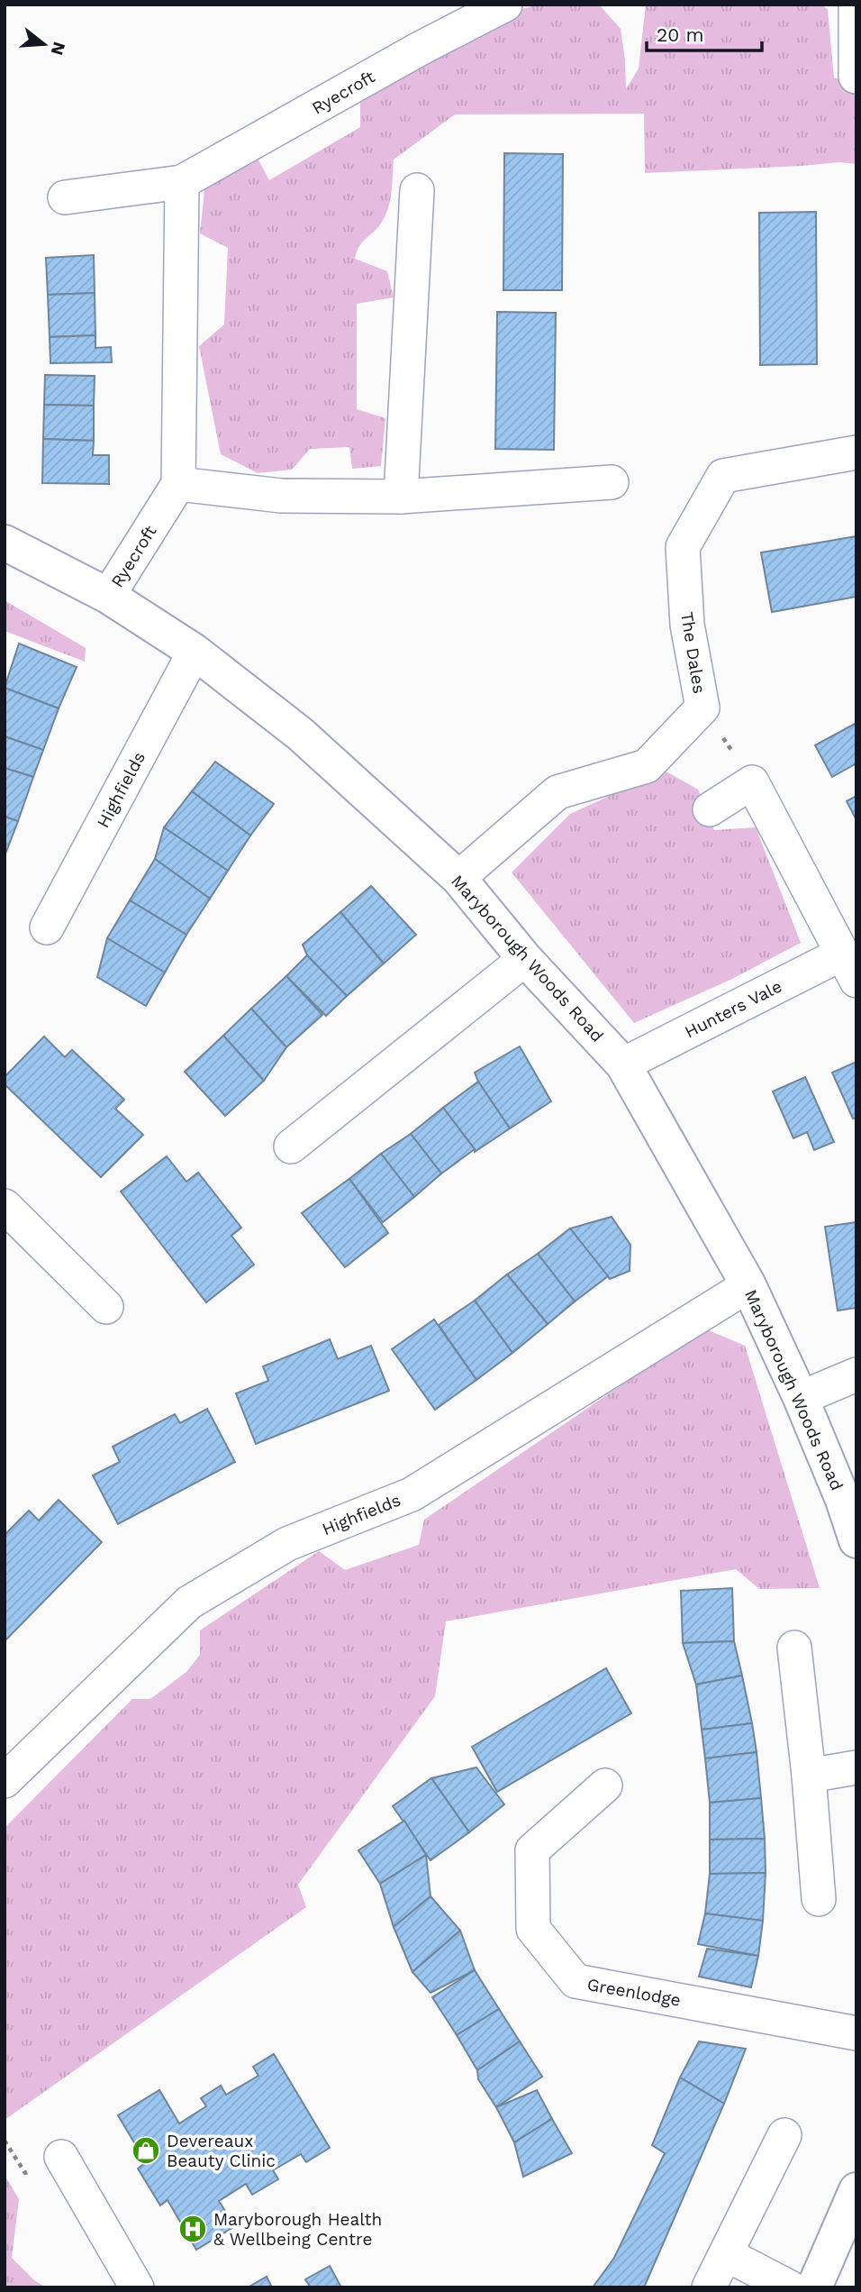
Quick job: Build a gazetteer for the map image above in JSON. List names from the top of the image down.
{
  "streets": {
    "street": [
      "Ryecroft",
      "The Dales",
      "Highfields",
      "Maryborough Woods Road",
      "Hunters Vale",
      "Greenlodge"
    ]
  },
  "crossings": [
    ["Ryecroft", "Maryborough Woods Road"],
    ["The Dales", "Maryborough Woods Road"],
    ["Highfields", "Maryborough Woods Road"],
    ["Maryborough Woods Road", "Hunters Vale"]
  ],
  "places": {
    "shop": ["Devereaux Beauty Clinic"],
    "hospital": ["Maryborough Health & Wellbeing Centre"]
  },
  "scale_bar": "20 m",
  "north": "right"
}
